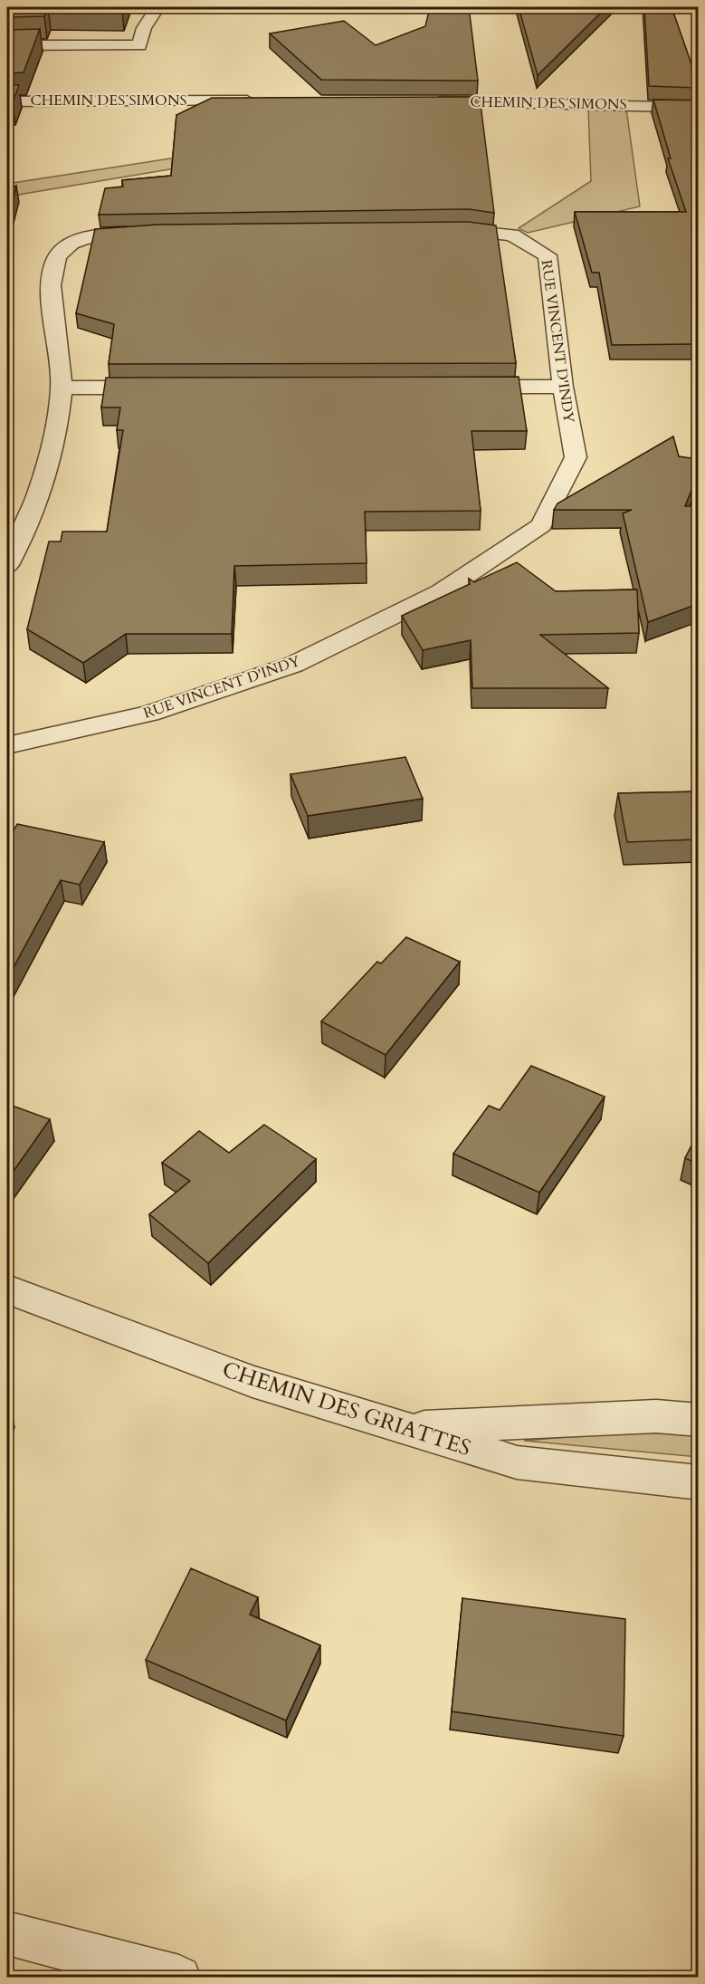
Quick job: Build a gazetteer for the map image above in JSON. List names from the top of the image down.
{
  "streets": {
    "street": ["CHEMIN DES SIMONS", "RUE VINCENT D'INDY", "CHEMIN DES GRIATTES"]
  }
}
